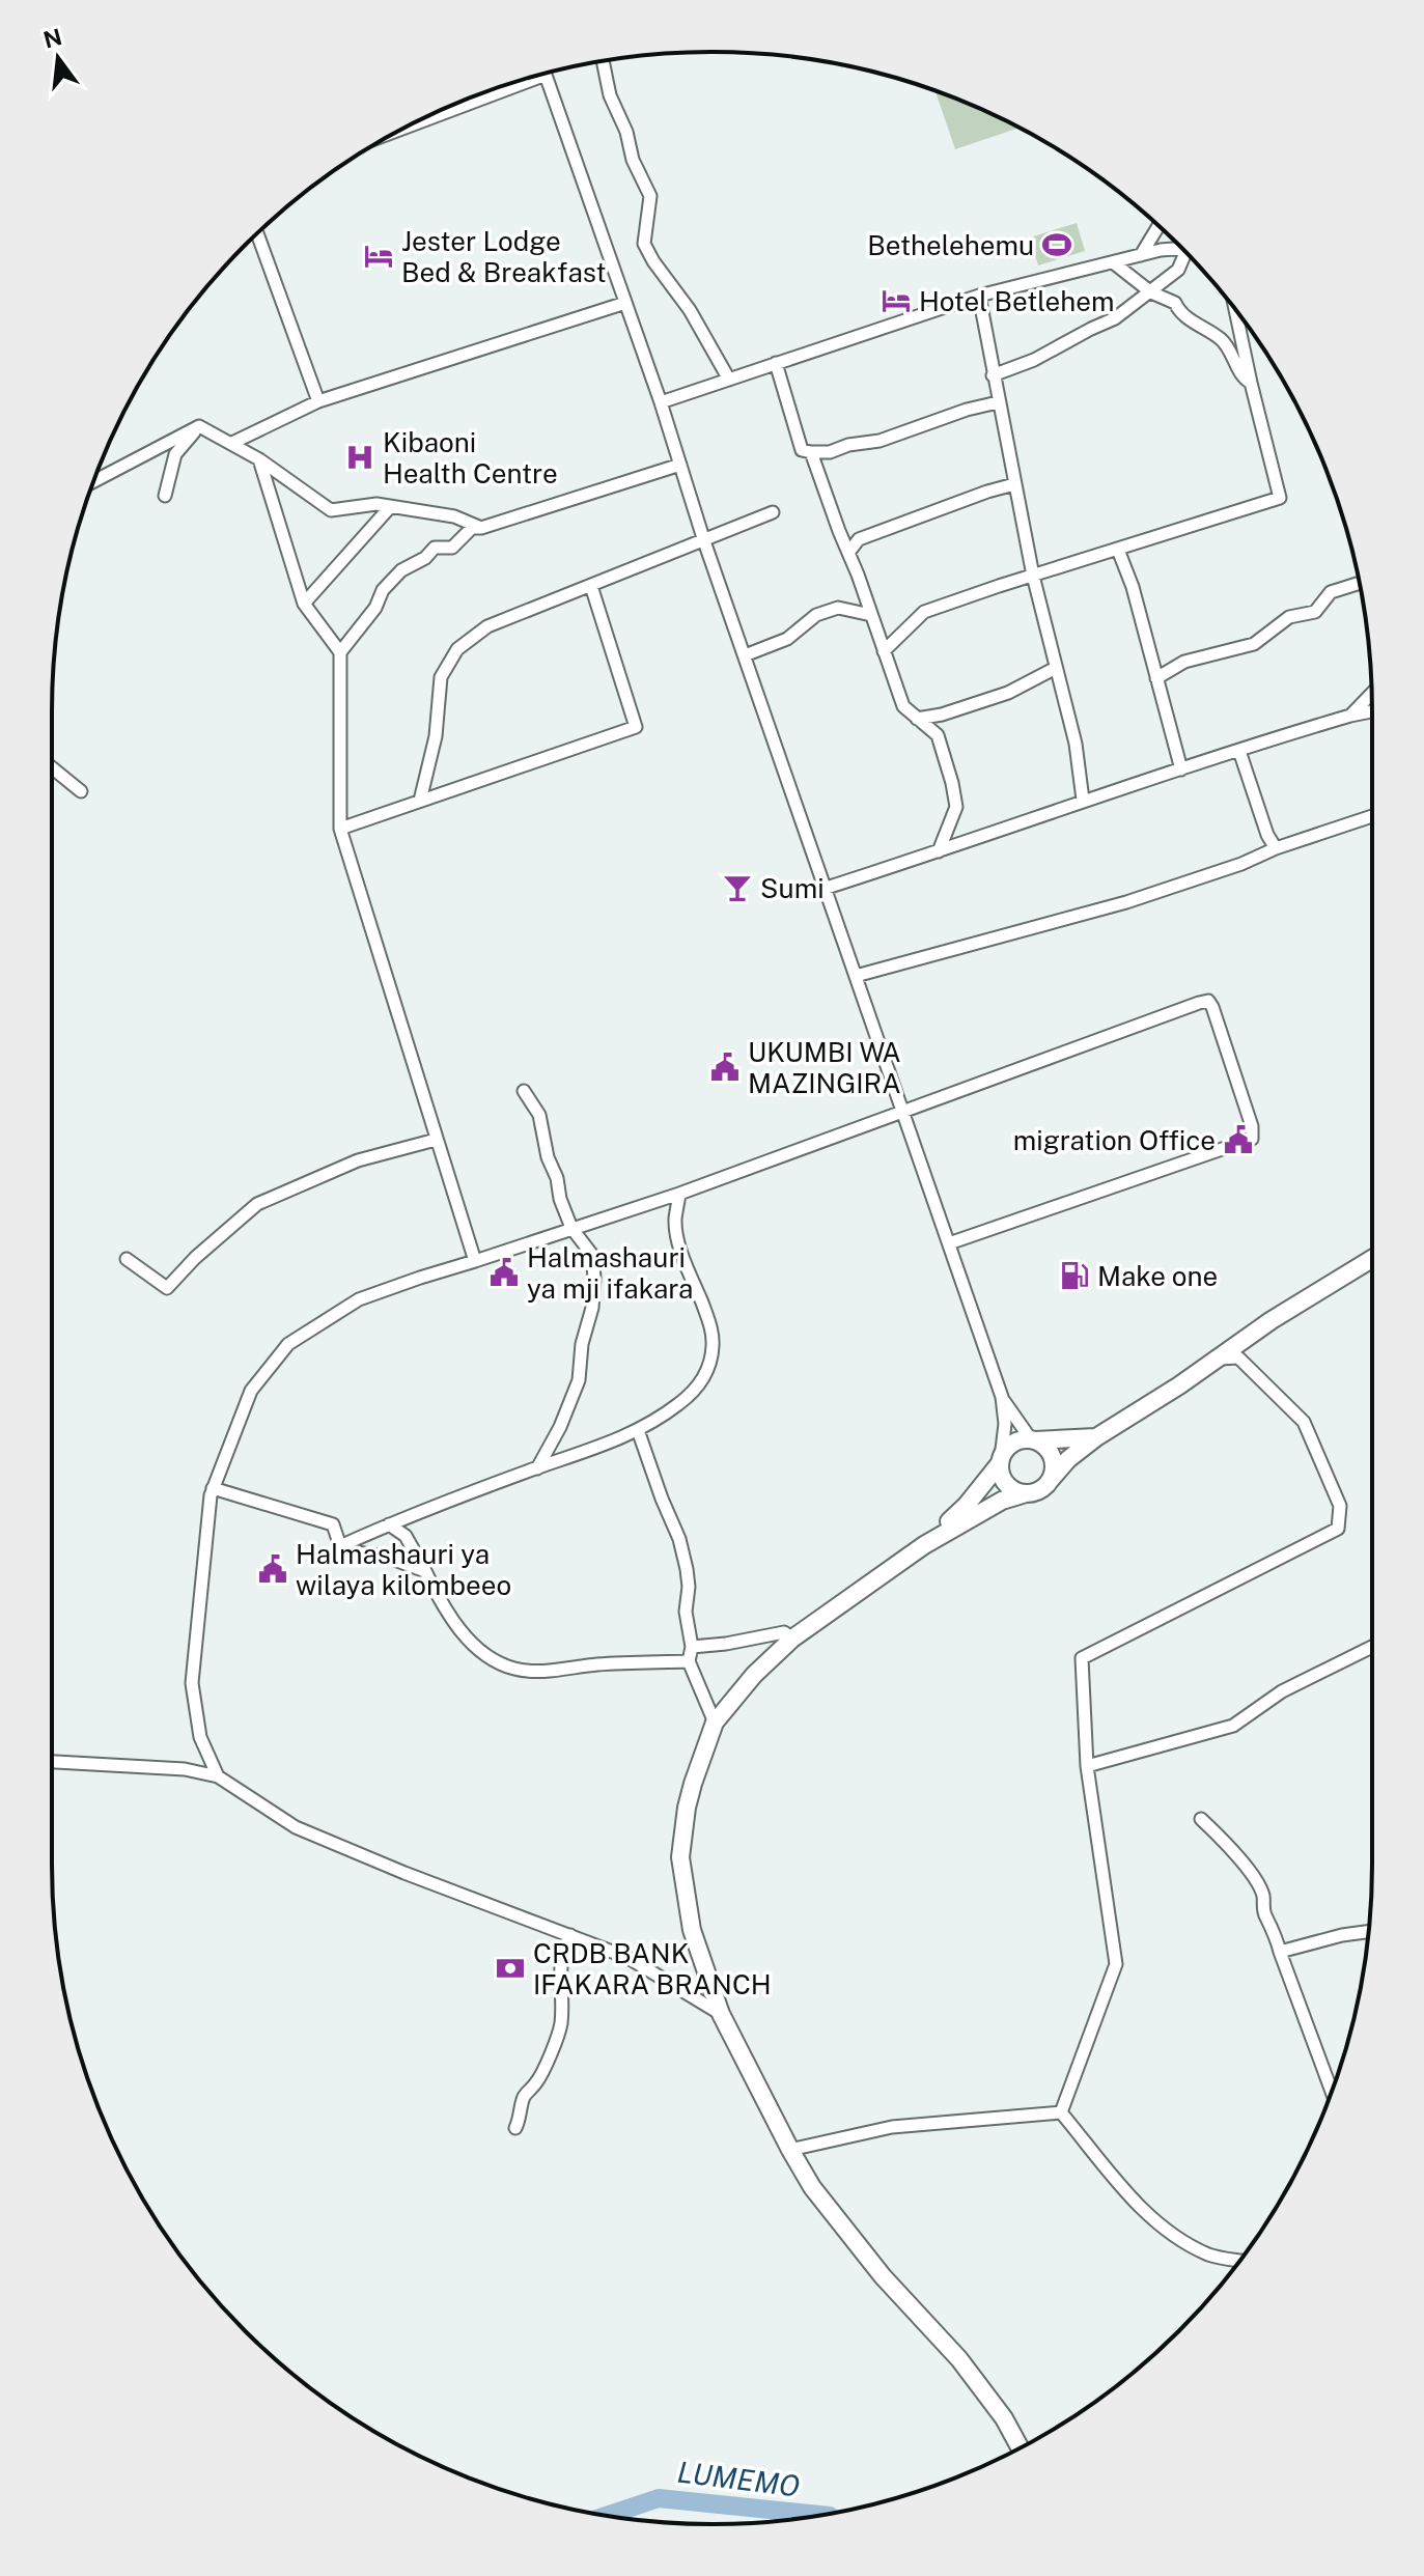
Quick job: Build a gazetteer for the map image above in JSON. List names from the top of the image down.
{
  "water": ["LUMEMO"],
  "places": {
    "sports": ["Bethelehemu"],
    "hotel": ["Jester Lodge Bed & Breakfast", "Hotel Betlehem"],
    "hospital": ["Kibaoni Health Centre"],
    "bar": ["Sumi"],
    "public building": [
      "UKUMBI WA MAZINGIRA",
      "migration Office",
      "Halmashauri ya mji ifakara",
      "Halmashauri ya wilaya kilombeeo"
    ],
    "fuel station": ["Make one"],
    "bank": ["CRDB BANK IFAKARA BRANCH"]
  },
  "north": "top"
}
